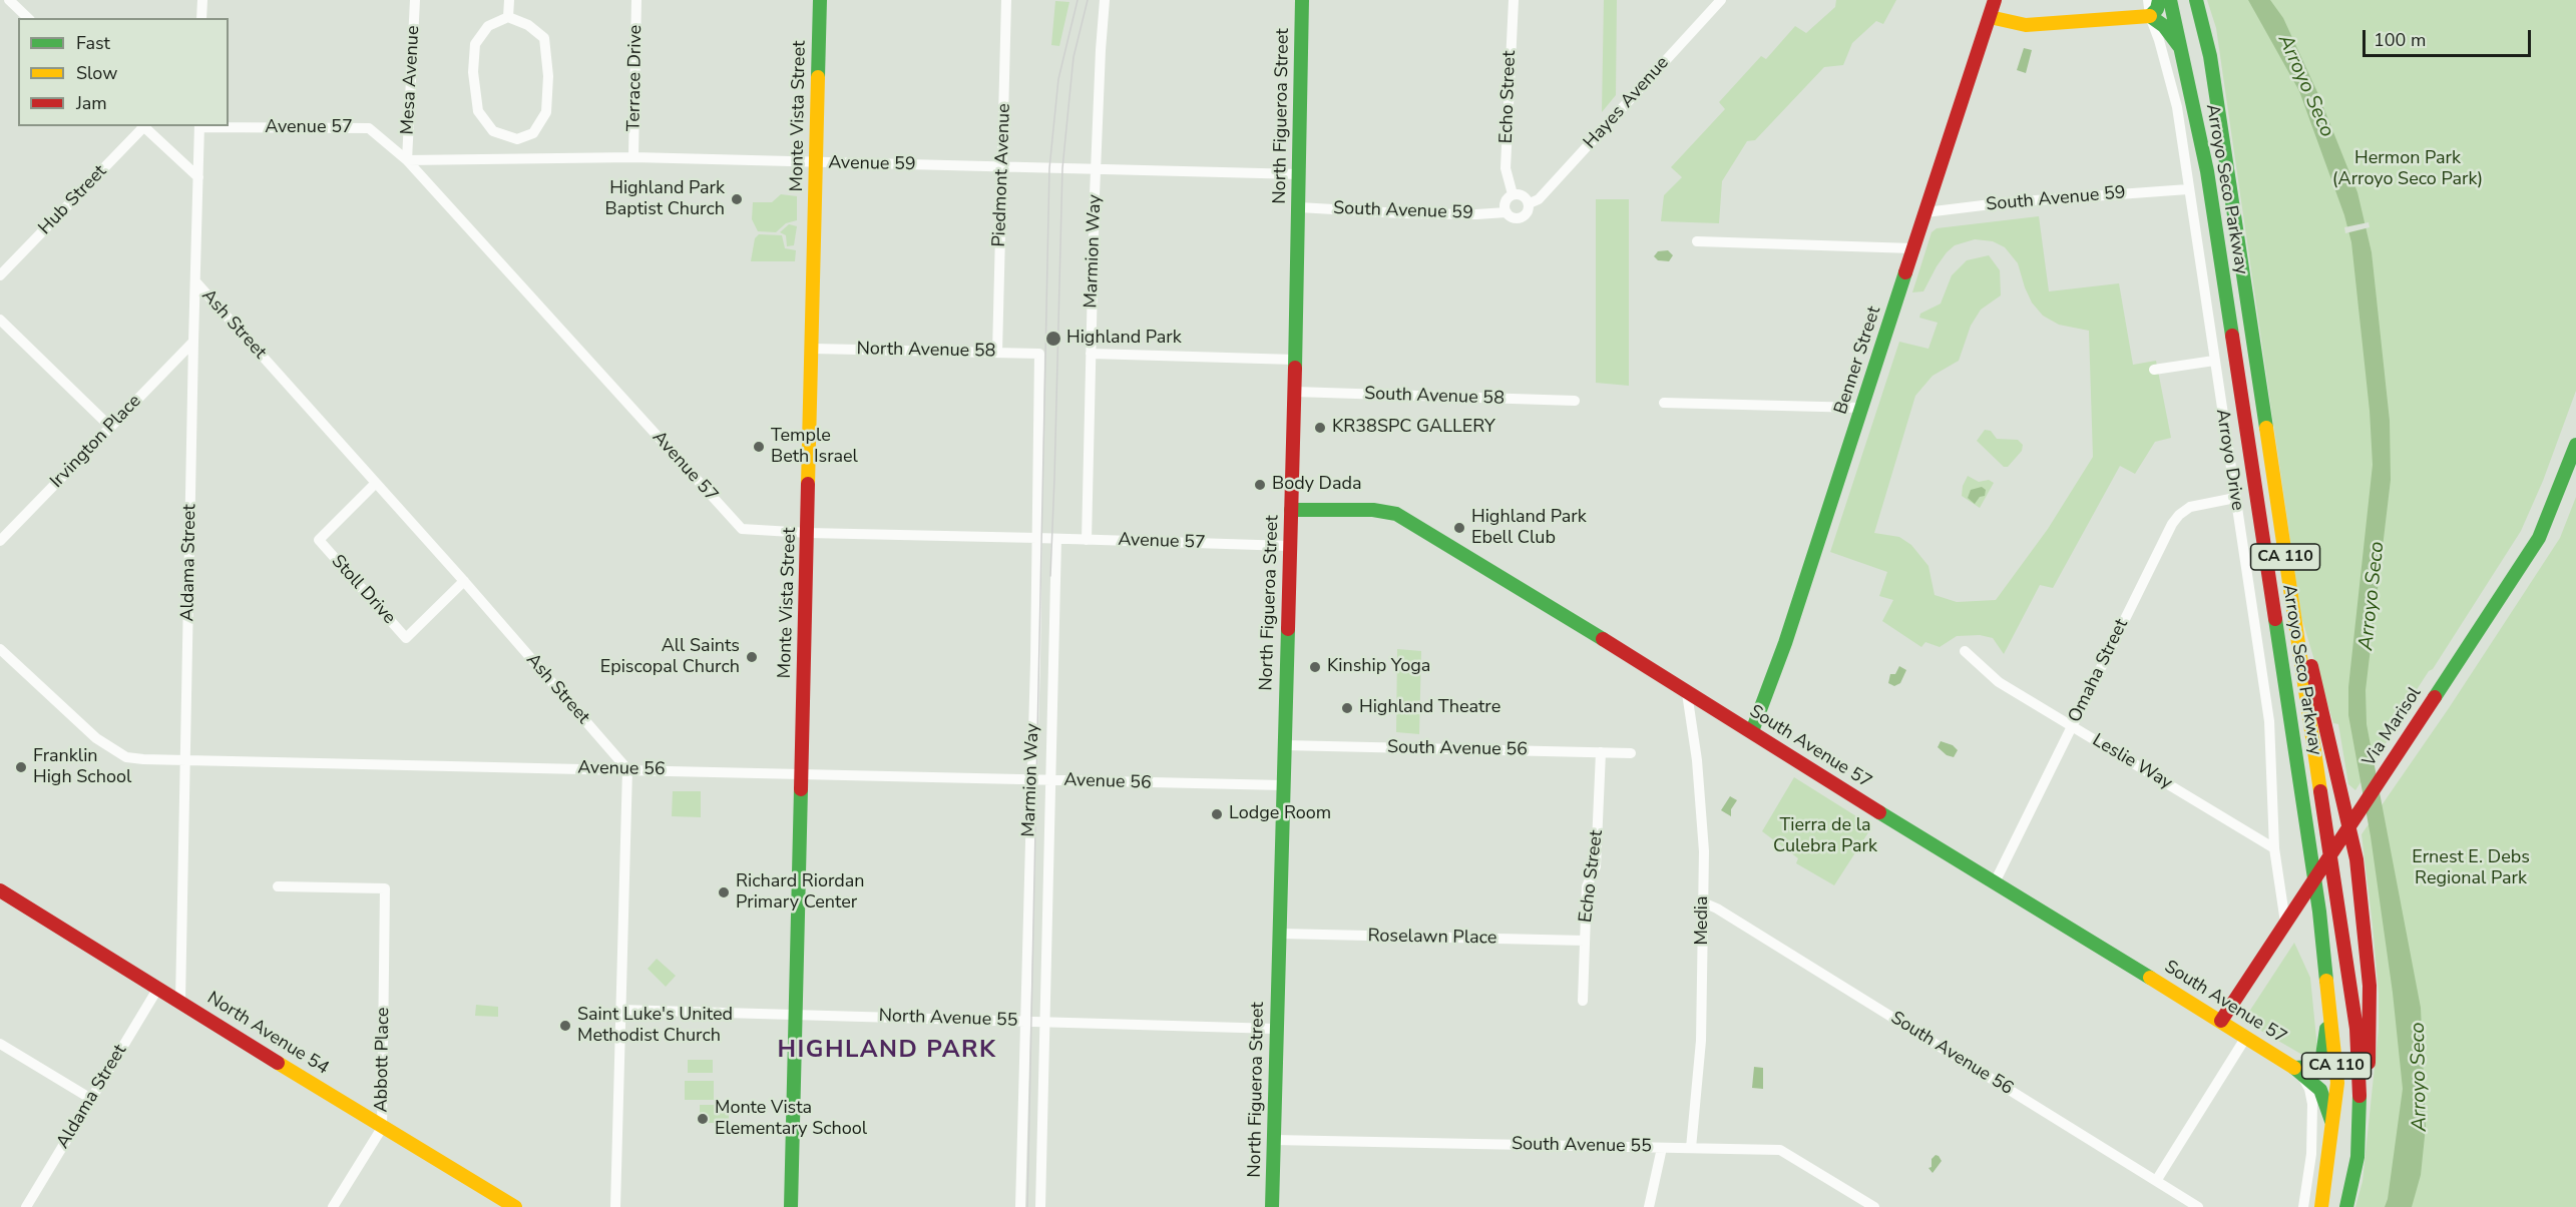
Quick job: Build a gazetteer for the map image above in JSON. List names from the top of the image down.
{
  "streets": {
    "main road": [
      "Monte Vista Street",
      "North Figueroa Street",
      "Arroyo Seco Parkway",
      "Benner Street",
      "CA 110",
      "Via Marisol",
      "South Avenue 57",
      "North Avenue 54"
    ],
    "street": [
      "Terrace Drive",
      "Mesa Avenue",
      "Echo Street",
      "Hayes Avenue",
      "Avenue 57",
      "Avenue 59",
      "Piedmont Avenue",
      "South Avenue 59",
      "Hub Street",
      "Marmion Way",
      "Ash Street",
      "North Avenue 58",
      "South Avenue 58",
      "Irvington Place",
      "Arroyo Drive",
      "Aldama Street",
      "Stoll Drive",
      "Omaha Street",
      "South Avenue 56",
      "Leslie Way",
      "Avenue 56",
      "Media",
      "Roselawn Place",
      "North Avenue 55",
      "Abbott Place",
      "South Avenue 55"
    ]
  },
  "crossings": [
    ["Terrace Drive", "Avenue 59"],
    ["Mesa Avenue", "Avenue 57"],
    ["Mesa Avenue", "Avenue 59"],
    ["Echo Street", "Hayes Avenue"],
    ["Echo Street", "South Avenue 59"],
    ["Echo Street", "South Avenue 56"],
    ["Echo Street", "Roselawn Place"],
    ["Hayes Avenue", "South Avenue 59"],
    ["Monte Vista Street", "Avenue 57"],
    ["Monte Vista Street", "Avenue 59"],
    ["Monte Vista Street", "North Avenue 58"],
    ["Monte Vista Street", "Avenue 56"],
    ["Monte Vista Street", "North Avenue 55"],
    ["North Figueroa Street", "Avenue 57"],
    ["North Figueroa Street", "Avenue 59"],
    ["North Figueroa Street", "South Avenue 59"],
    ["North Figueroa Street", "South Avenue 58"],
    ["North Figueroa Street", "South Avenue 57"],
    ["North Figueroa Street", "South Avenue 56"],
    ["North Figueroa Street", "Avenue 56"],
    ["North Figueroa Street", "Roselawn Place"],
    ["North Figueroa Street", "North Avenue 55"],
    ["North Figueroa Street", "South Avenue 55"],
    ["Avenue 57", "Avenue 59"],
    ["Avenue 57", "Marmion Way"],
    ["Avenue 57", "Aldama Street"],
    ["Avenue 59", "Piedmont Avenue"],
    ["Avenue 59", "Marmion Way"],
    ["Piedmont Avenue", "North Avenue 58"],
    ["Arroyo Seco Parkway", "South Avenue 57"],
    ["South Avenue 59", "Benner Street"],
    ["South Avenue 59", "Arroyo Drive"],
    ["Marmion Way", "North Avenue 58"],
    ["Marmion Way", "Avenue 56"],
    ["Marmion Way", "North Avenue 55"],
    ["Ash Street", "Aldama Street"],
    ["Ash Street", "Stoll Drive"],
    ["Ash Street", "Avenue 56"],
    ["Benner Street", "South Avenue 57"],
    ["Irvington Place", "Aldama Street"],
    ["Arroyo Drive", "Omaha Street"],
    ["Arroyo Drive", "Via Marisol"],
    ["Arroyo Drive", "Leslie Way"],
    ["Aldama Street", "Avenue 56"],
    ["Aldama Street", "North Avenue 54"],
    ["Omaha Street", "South Avenue 57"],
    ["Omaha Street", "Leslie Way"],
    ["Via Marisol", "South Avenue 57"],
    ["South Avenue 57", "Media"],
    ["South Avenue 56", "Media"],
    ["Media", "South Avenue 55"],
    ["North Avenue 54", "Abbott Place"]
  ],
  "districts": ["HIGHLAND PARK"],
  "water": ["Arroyo Seco"],
  "parks": ["Hermon Park (Arroyo Seco Park)", "Tierra de la Culebra Park", "Ernest E. Debs Regional Park"],
  "places": [
    "Highland Park Baptist Church",
    "Highland Park",
    "KR38SPC GALLERY",
    "Temple Beth Israel",
    "Body Dada",
    "Highland Park Ebell Club",
    "All Saints Episcopal Church",
    "Kinship Yoga",
    "Highland Theatre",
    "Franklin High School",
    "Lodge Room",
    "Richard Riordan Primary Center",
    "Saint Luke's United Methodist Church",
    "Monte Vista Elementary School"
  ],
  "legend": ["Fast", "Slow", "Jam"],
  "scale_bar": "100 m"
}
